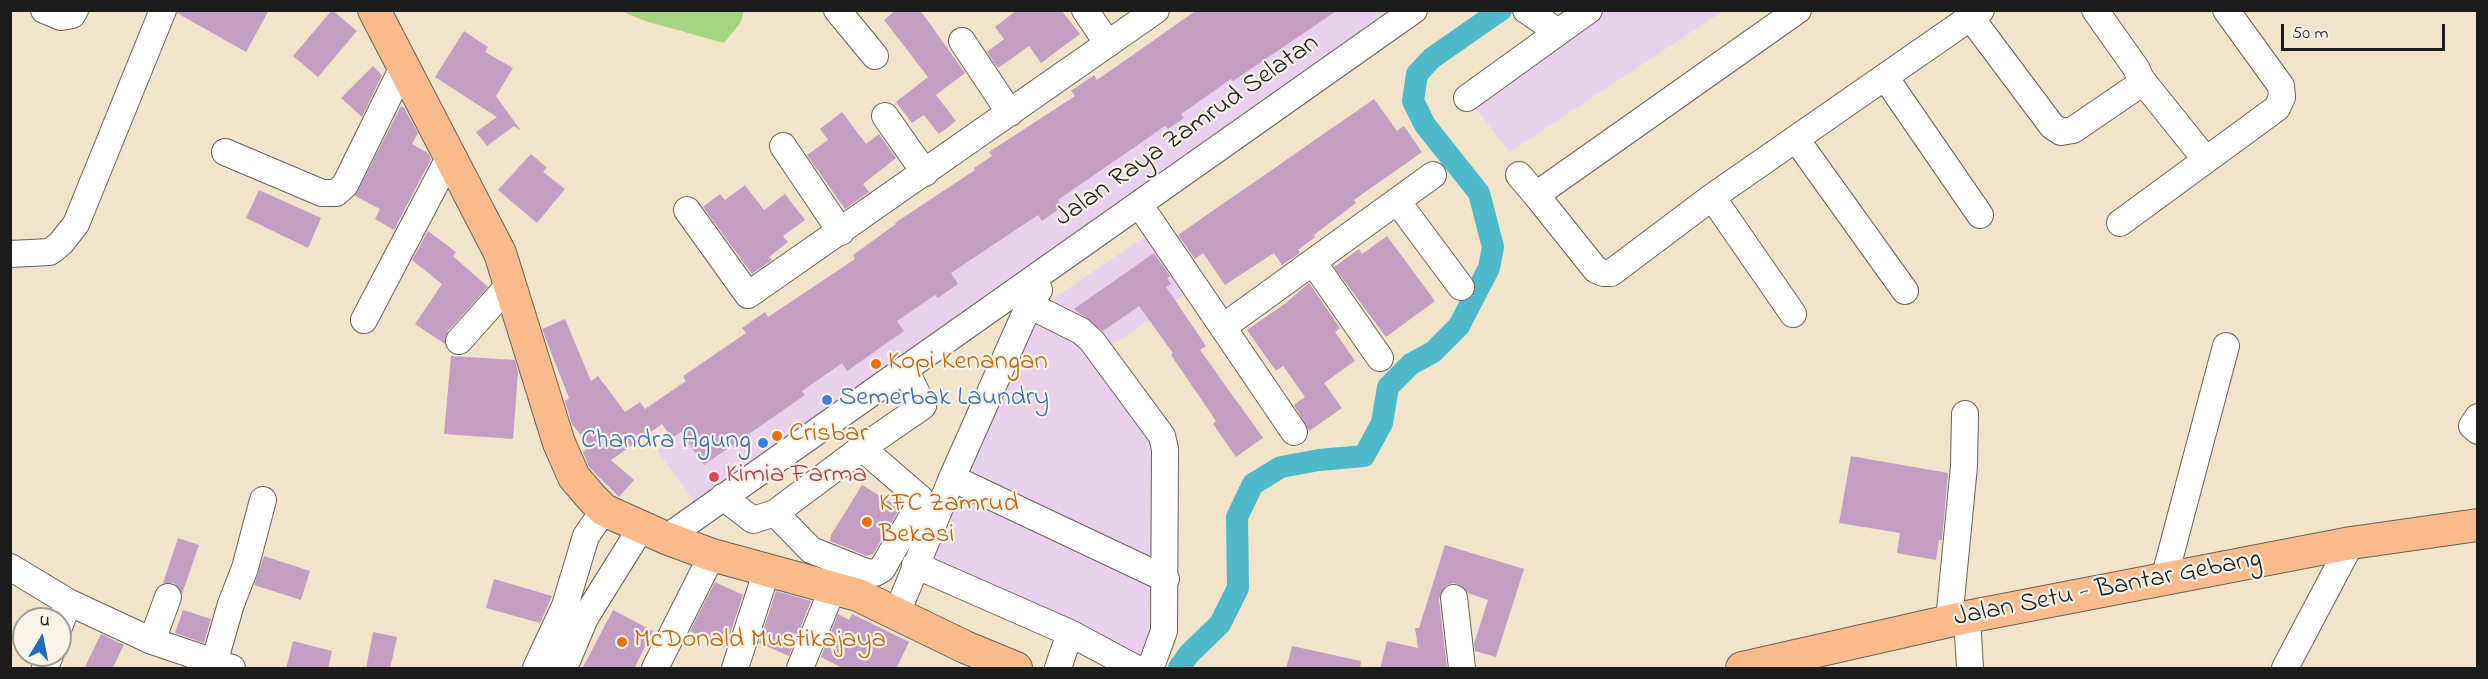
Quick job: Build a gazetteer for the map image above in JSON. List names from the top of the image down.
{
  "streets": {
    "main road": ["Jalan Setu - Bantar Gebang"],
    "street": ["Jalan Raya Zamrud Selatan"]
  },
  "places": [
    "Kopi Kenangan",
    "Semerbak Laundry",
    "Crisbar",
    "Chandra Agung",
    "Kimia Farma",
    "KFC Zamrud Bekasi",
    "McDonald Mustikajaya"
  ],
  "scale_bar": "50 m",
  "north": "top"
}
